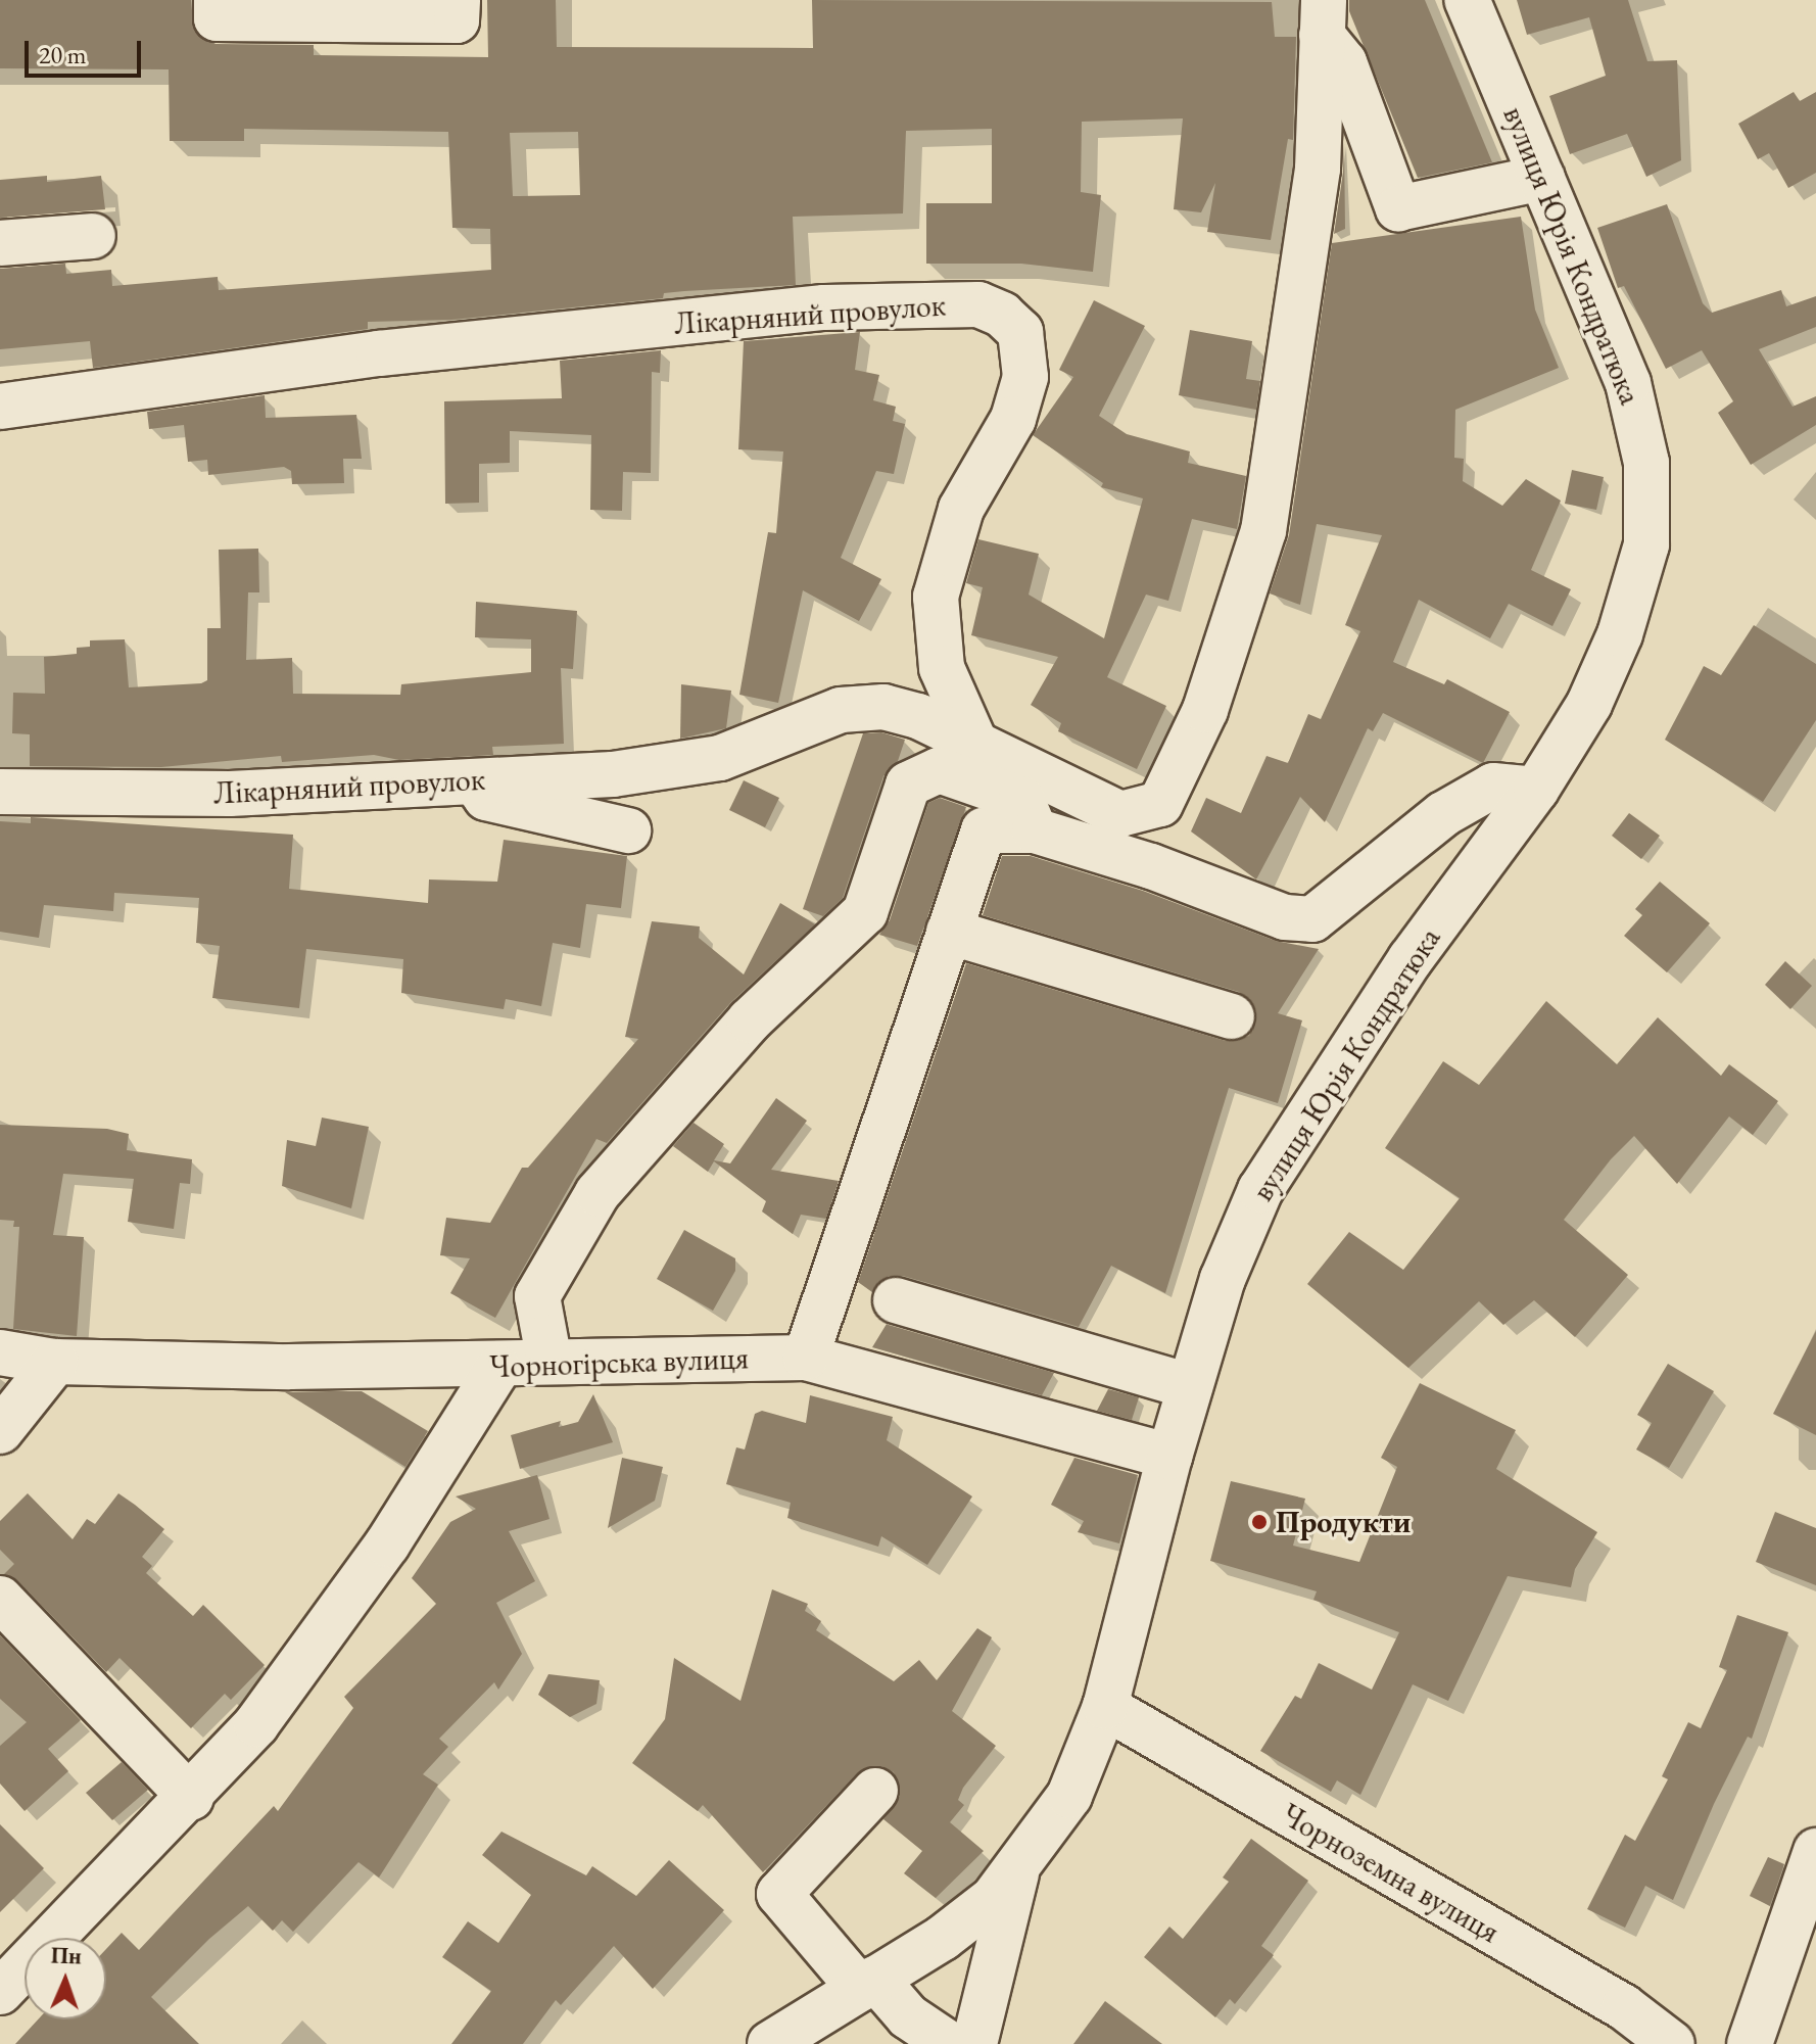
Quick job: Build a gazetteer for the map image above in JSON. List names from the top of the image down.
{
  "streets": {
    "street": [
      "вулиця Юрія Кондратюка",
      "Лікарняний провулок",
      "Чорногірська вулиця",
      "Чорноземна вулиця"
    ]
  },
  "crossings": [
    ["вулиця Юрія Кондратюка", "Чорногірська вулиця"],
    ["вулиця Юрія Кондратюка", "Чорноземна вулиця"]
  ],
  "places": ["Продукти"],
  "scale_bar": "20 m",
  "north": "top"
}
